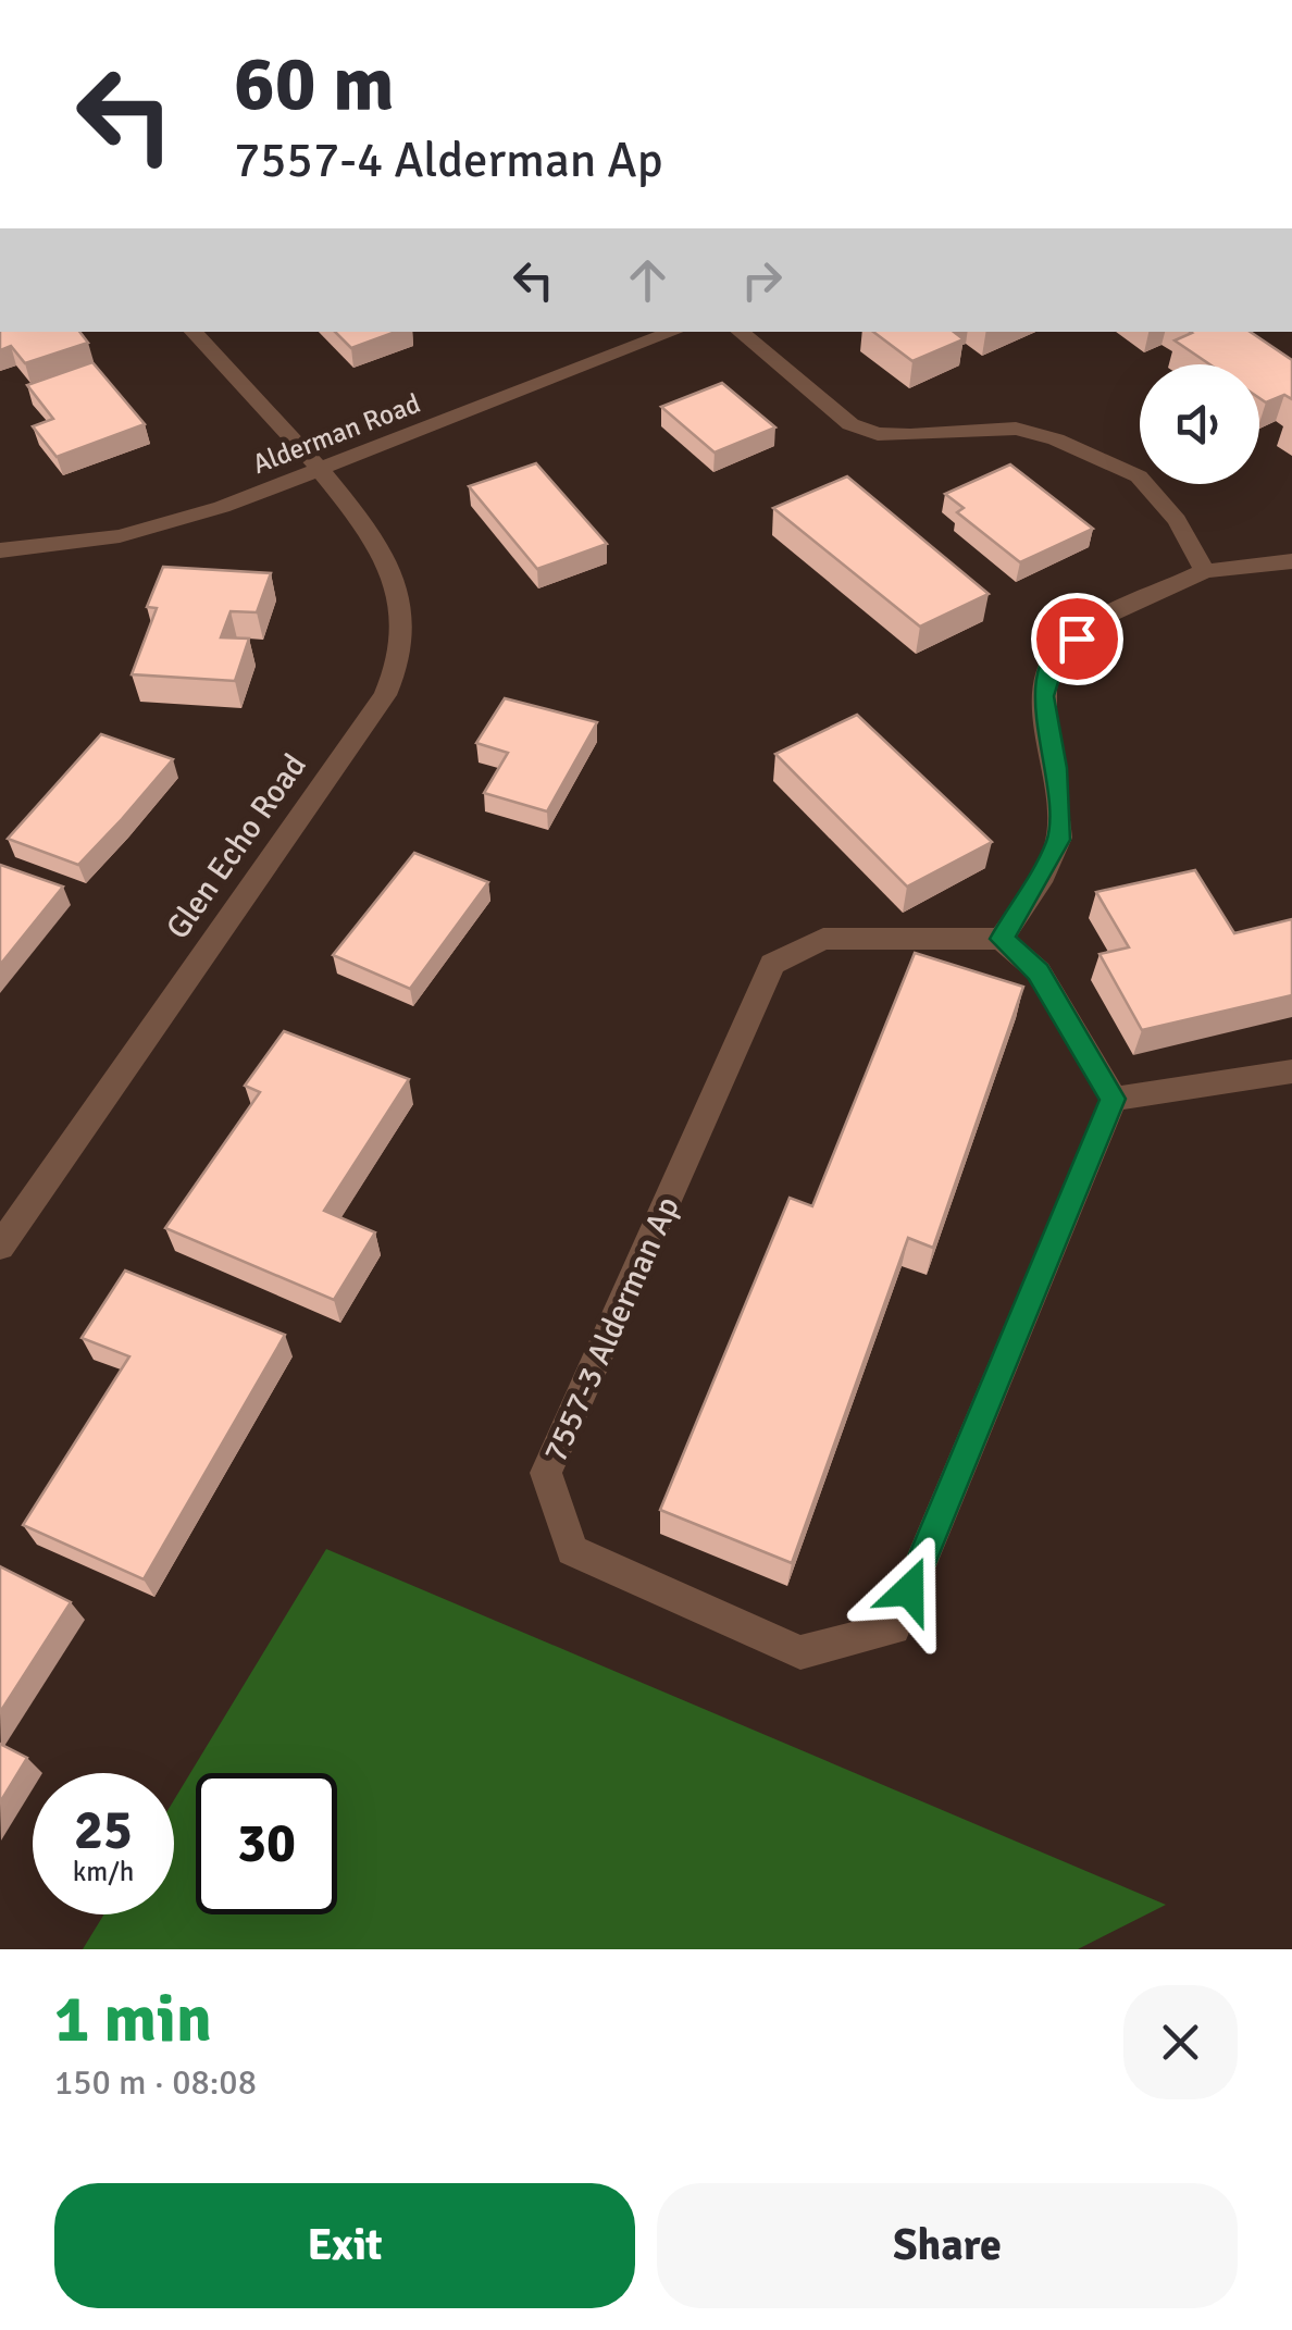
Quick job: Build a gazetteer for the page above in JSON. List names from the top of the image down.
{
  "streets": {
    "street": ["Alderman Road", "Glen Echo Road", "7557-3 Alderman Ap"]
  },
  "crossings": [
    ["Alderman Road", "Glen Echo Road"]
  ],
  "page": {
    "turn": ["60 m", "7557-4 Alderman Ap"],
    "speed": "25 km/h",
    "limit": "30",
    "heading": ["1 min", "150 m · 08:08"],
    "buttons": ["Exit", "Share"]
  }
}
